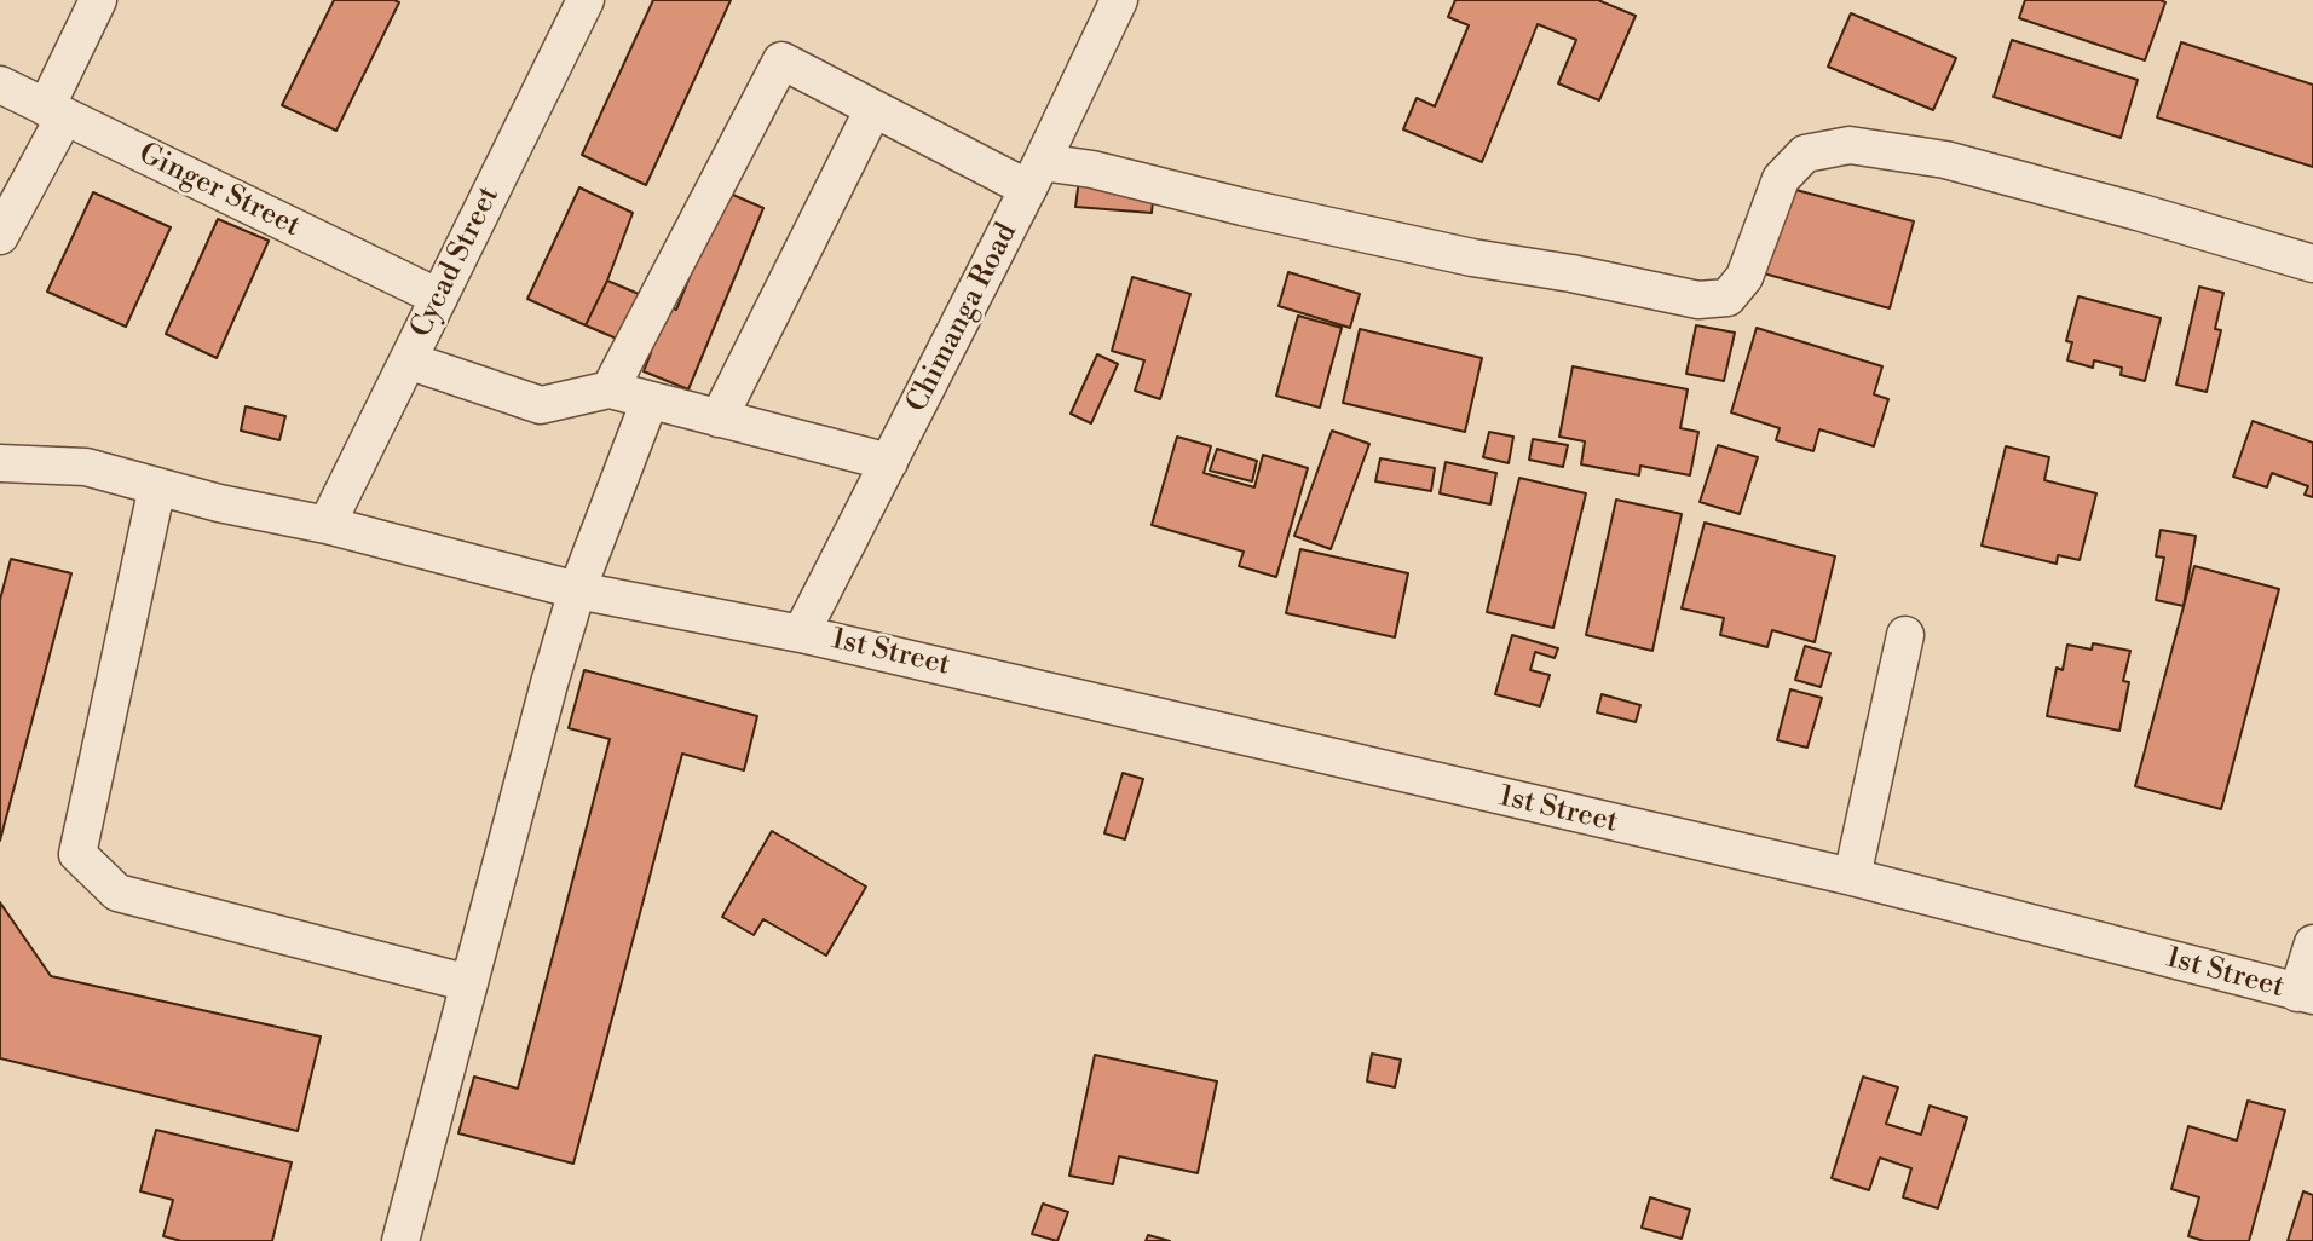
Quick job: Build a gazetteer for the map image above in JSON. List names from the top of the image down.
{
  "streets": {
    "street": [
      "Ginger Street",
      "Cycad Street",
      "Chimanga Road",
      "1st Street"
    ]
  },
  "crossings": [
    ["Ginger Street", "Cycad Street"],
    ["Cycad Street", "1st Street"],
    ["Chimanga Road", "1st Street"]
  ]
}
